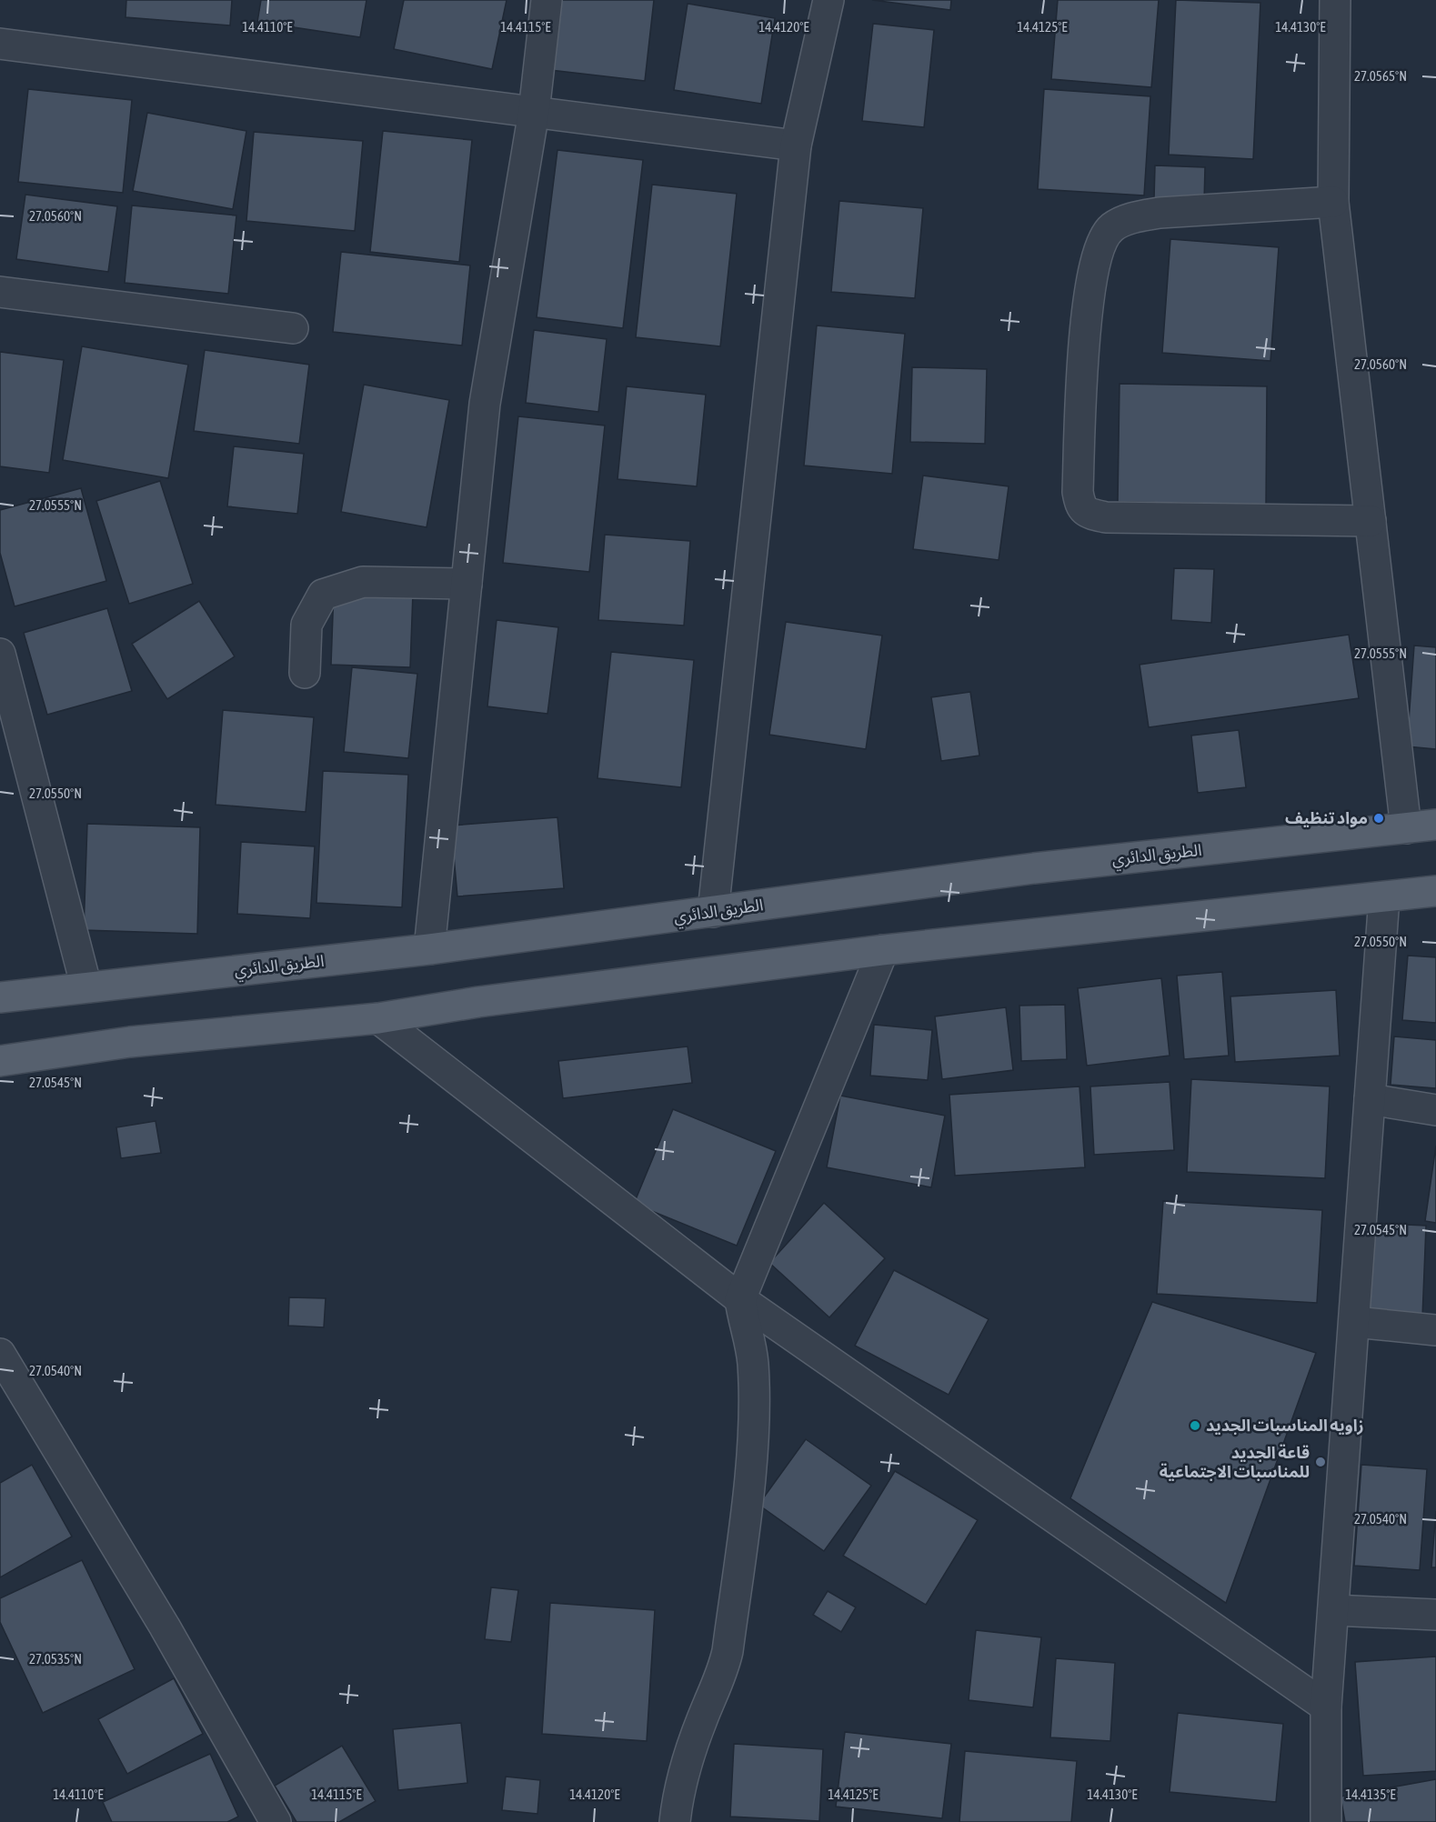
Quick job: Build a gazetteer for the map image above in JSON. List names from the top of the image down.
{
  "streets": {
    "main road": ["الطريق الدائري"]
  },
  "places": ["مواد تنظيف", "زاويه المناسبات الجديد", "قاعة الجديد للمناسبات الاجتماعية"],
  "coordinates": [
    "14.4110°E",
    "14.4115°E",
    "14.4120°E",
    "14.4125°E",
    "14.4130°E",
    "27.0565°N",
    "27.0560°N",
    "27.0555°N",
    "27.0550°N",
    "27.0545°N",
    "27.0540°N",
    "27.0535°N",
    "14.4135°E"
  ]
}
